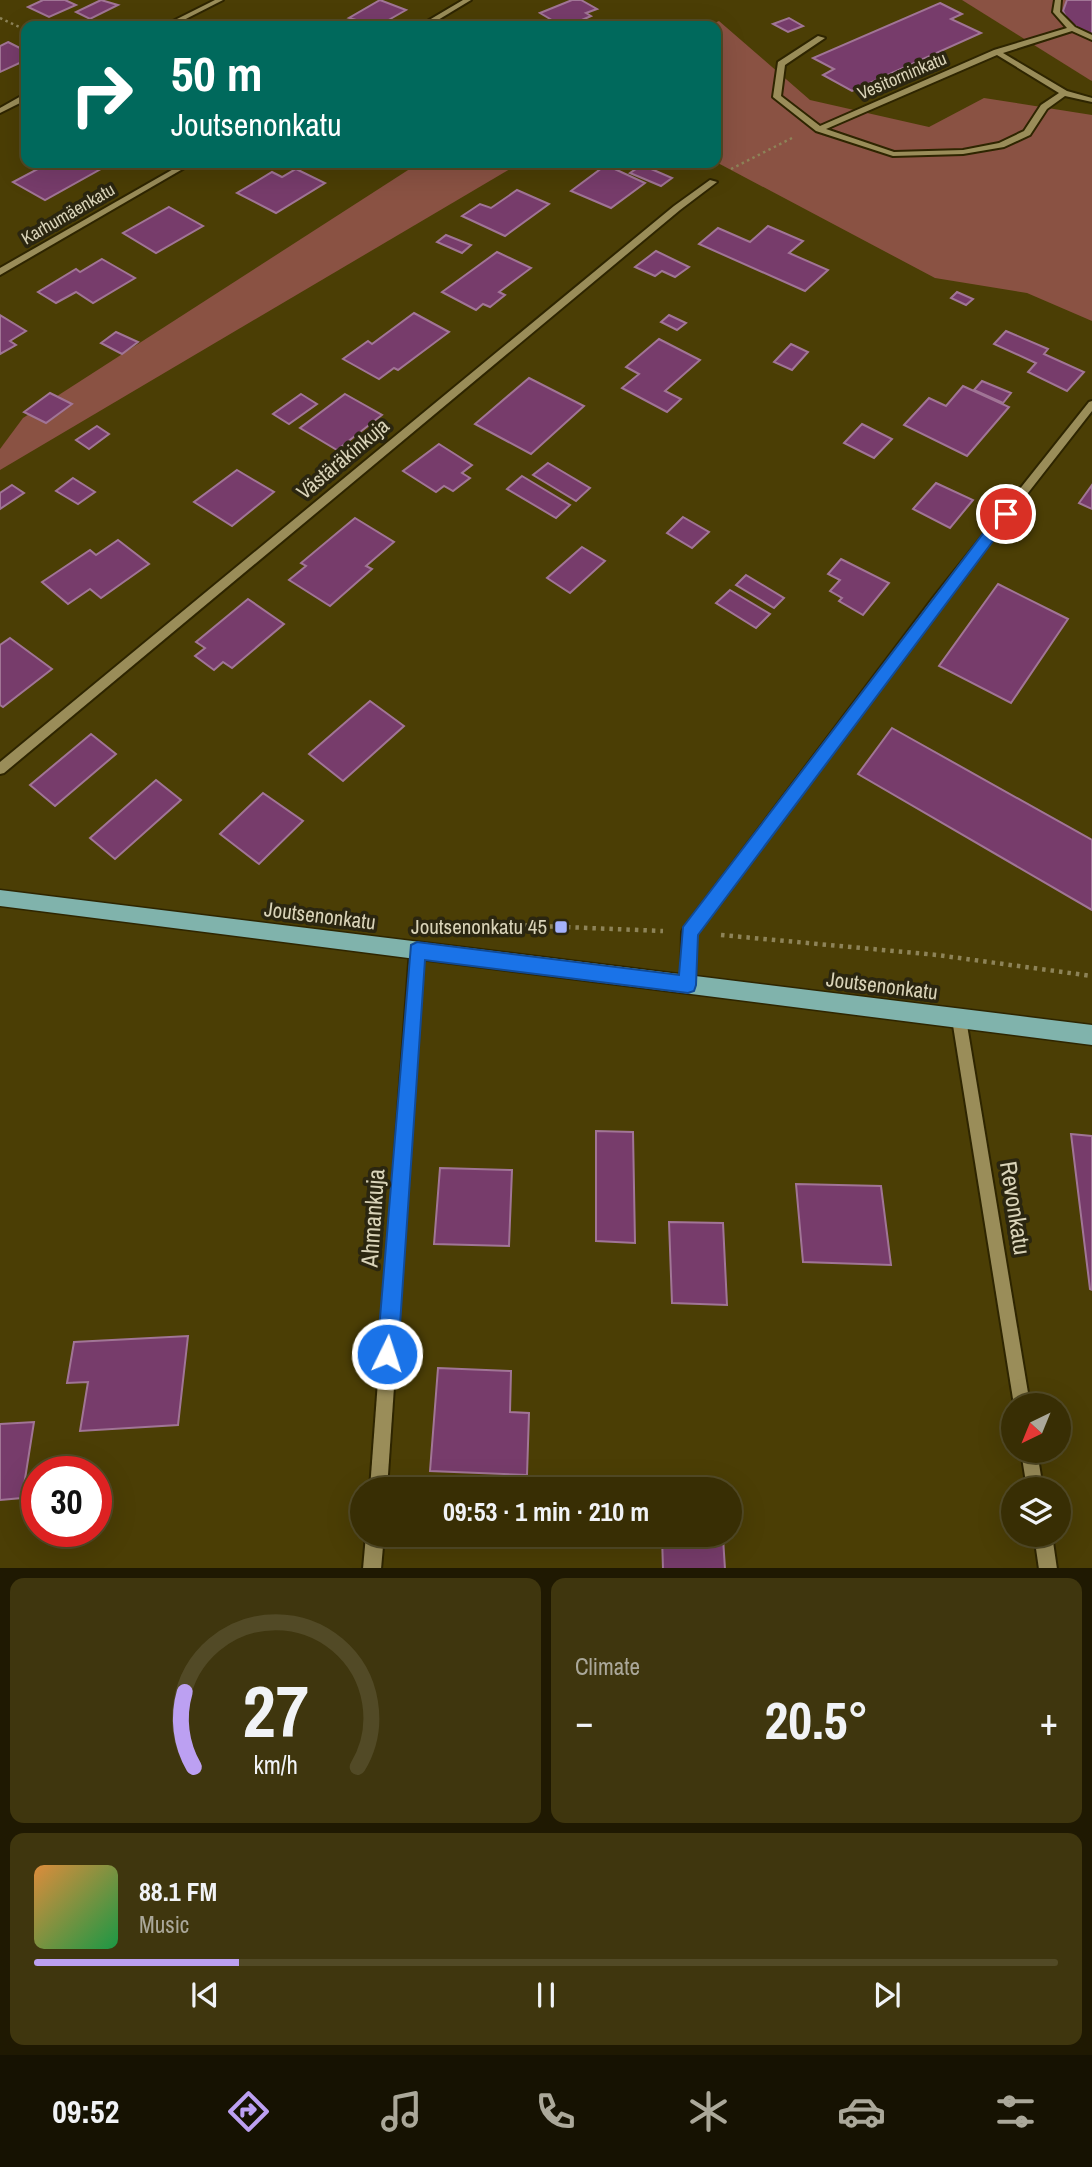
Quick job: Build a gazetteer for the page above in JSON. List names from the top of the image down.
{
  "streets": {
    "main road": ["Joutsenonkatu"],
    "street": [
      "Vesitorninkatu",
      "Karhumäenkatu",
      "Västäräkinkuja",
      "Revonkatu",
      "Ahmankuja"
    ]
  },
  "crossings": [
    ["Joutsenonkatu", "Revonkatu"],
    ["Joutsenonkatu", "Ahmankuja"]
  ],
  "places": {
    "transit": ["Joutsenonkatu 45"]
  },
  "north": "bottom left",
  "page": {
    "turn": ["50 m", "Joutsenonkatu"],
    "limit": "30",
    "trip": "09:53 · 1 min · 210 m",
    "tile": "Climate",
    "heat": ["−", "20.5°", "+"],
    "song": ["88.1 FM", "Music"],
    "tabs": "09:52",
    "gauge": ["27", "km/h"]
  }
}
